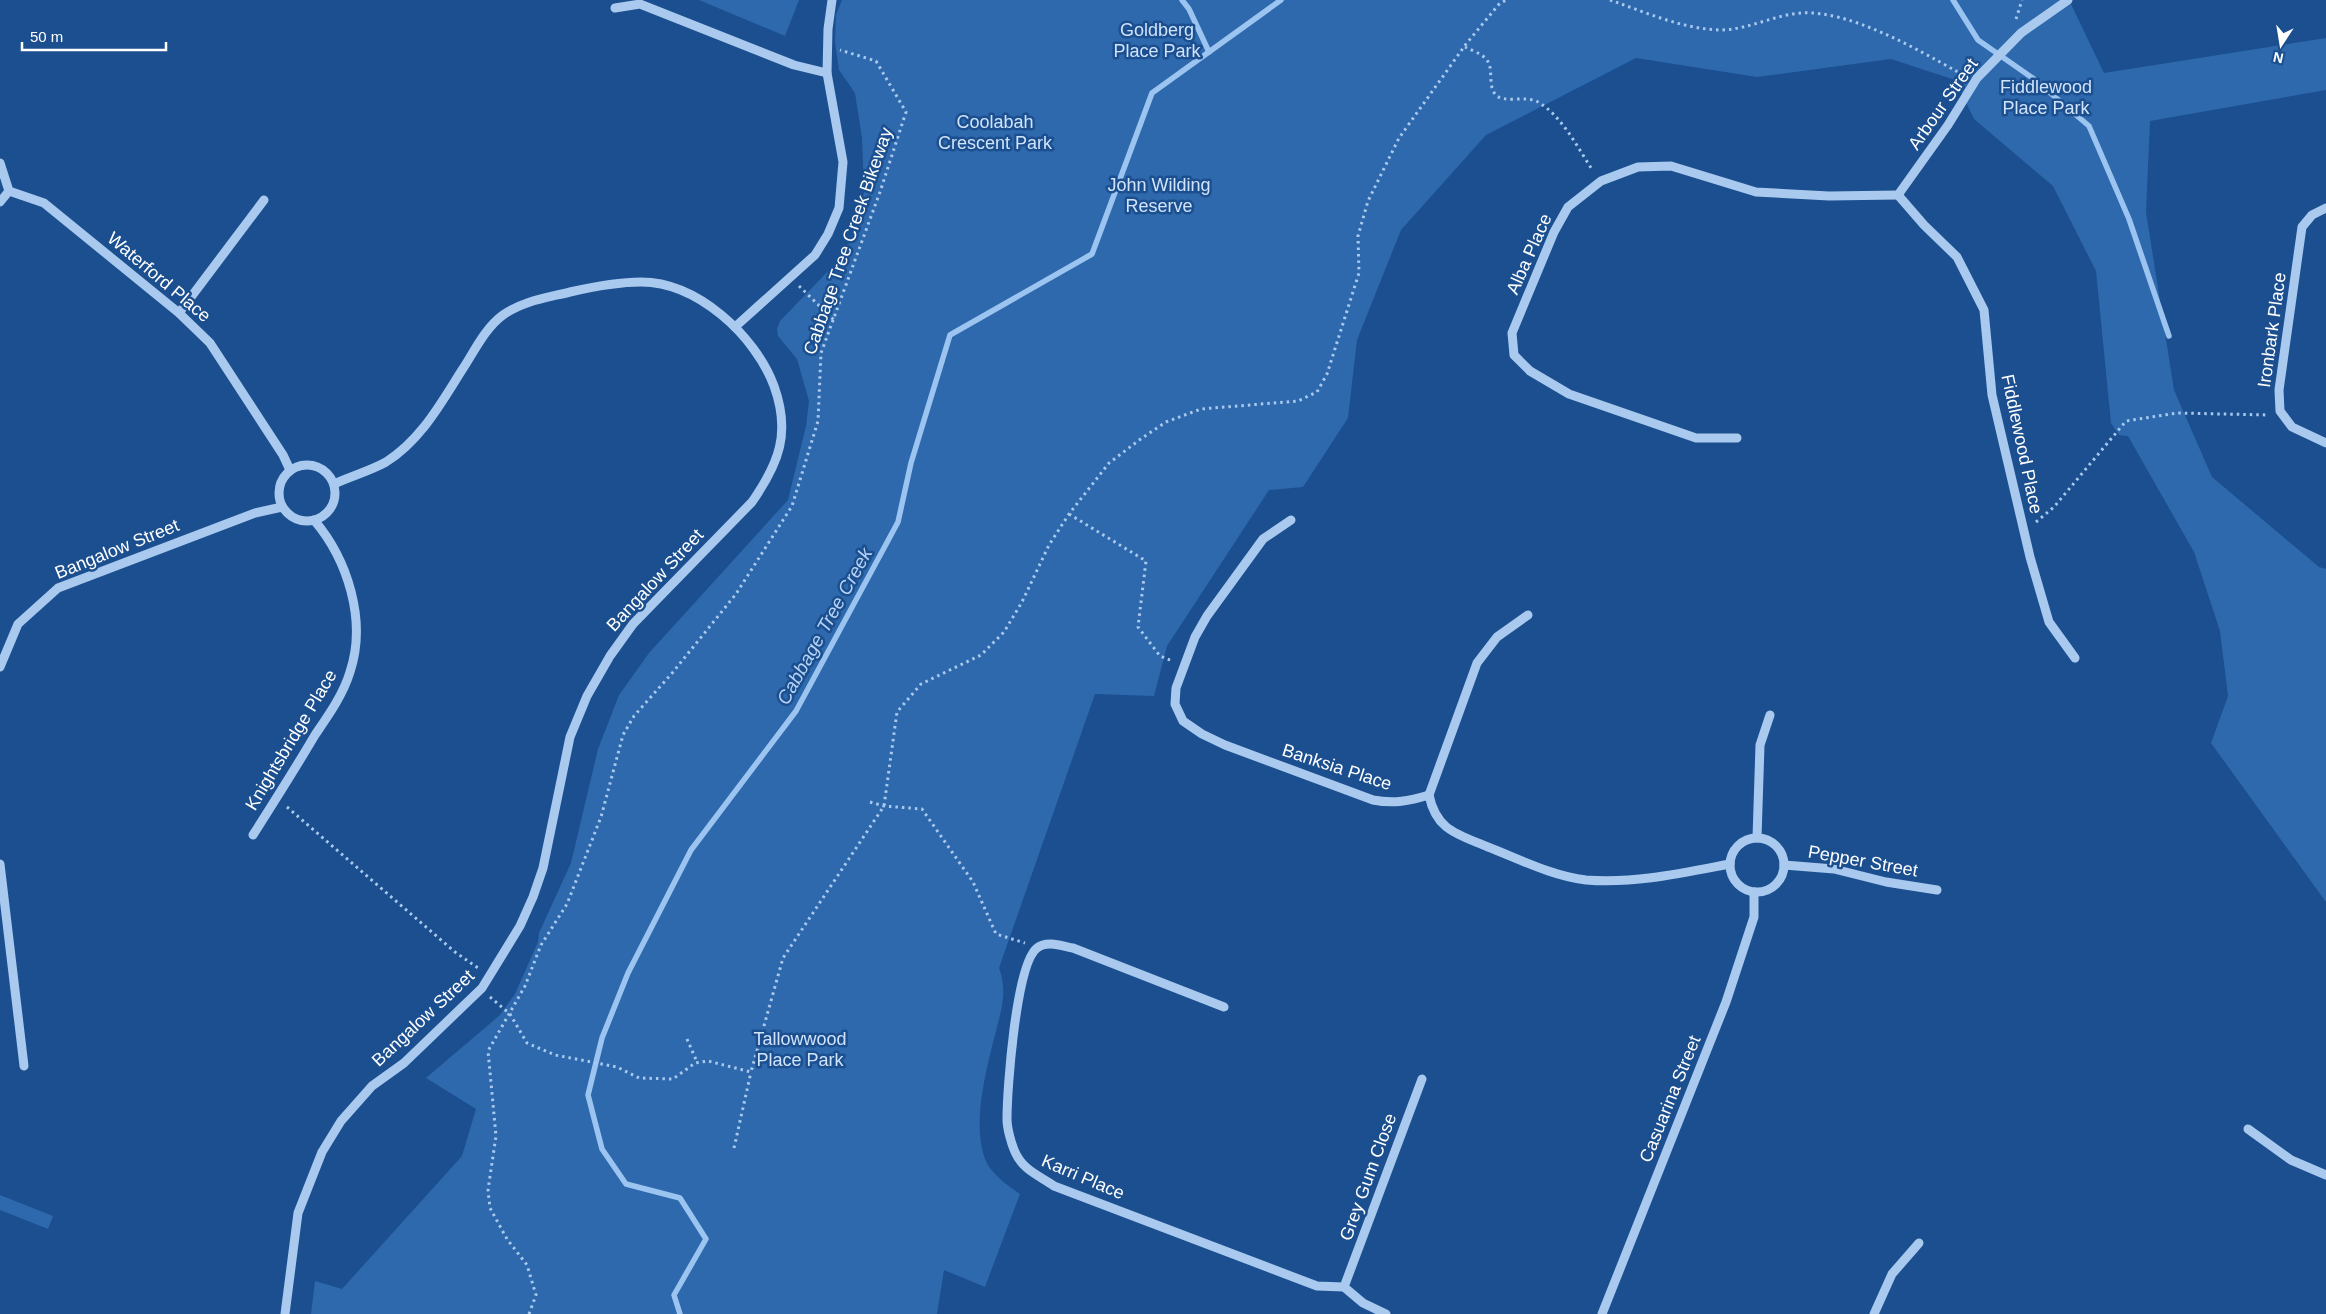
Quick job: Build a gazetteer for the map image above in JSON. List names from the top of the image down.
{
  "streets": {
    "street": [
      "Arbour Street",
      "Alba Place",
      "Waterford Place",
      "Ironbark Place",
      "Fiddlewood Place",
      "Bangalow Street",
      "Knightsbridge Place",
      "Banksia Place",
      "Pepper Street",
      "Casuarina Street",
      "Karri Place",
      "Grey Gum Close"
    ],
    "path": ["Cabbage Tree Creek Bikeway"]
  },
  "crossings": [
    ["Arbour Street", "Alba Place"],
    ["Arbour Street", "Fiddlewood Place"],
    ["Alba Place", "Fiddlewood Place"],
    ["Waterford Place", "Bangalow Street"],
    ["Waterford Place", "Knightsbridge Place"],
    ["Bangalow Street", "Knightsbridge Place"],
    ["Pepper Street", "Casuarina Street"],
    ["Karri Place", "Grey Gum Close"]
  ],
  "water": ["Cabbage Tree Creek"],
  "parks": [
    "Goldberg Place Park",
    "Fiddlewood Place Park",
    "Coolabah Crescent Park",
    "John Wilding Reserve",
    "Tallowwood Place Park"
  ],
  "scale_bar": "50 m",
  "north": "bottom"
}
